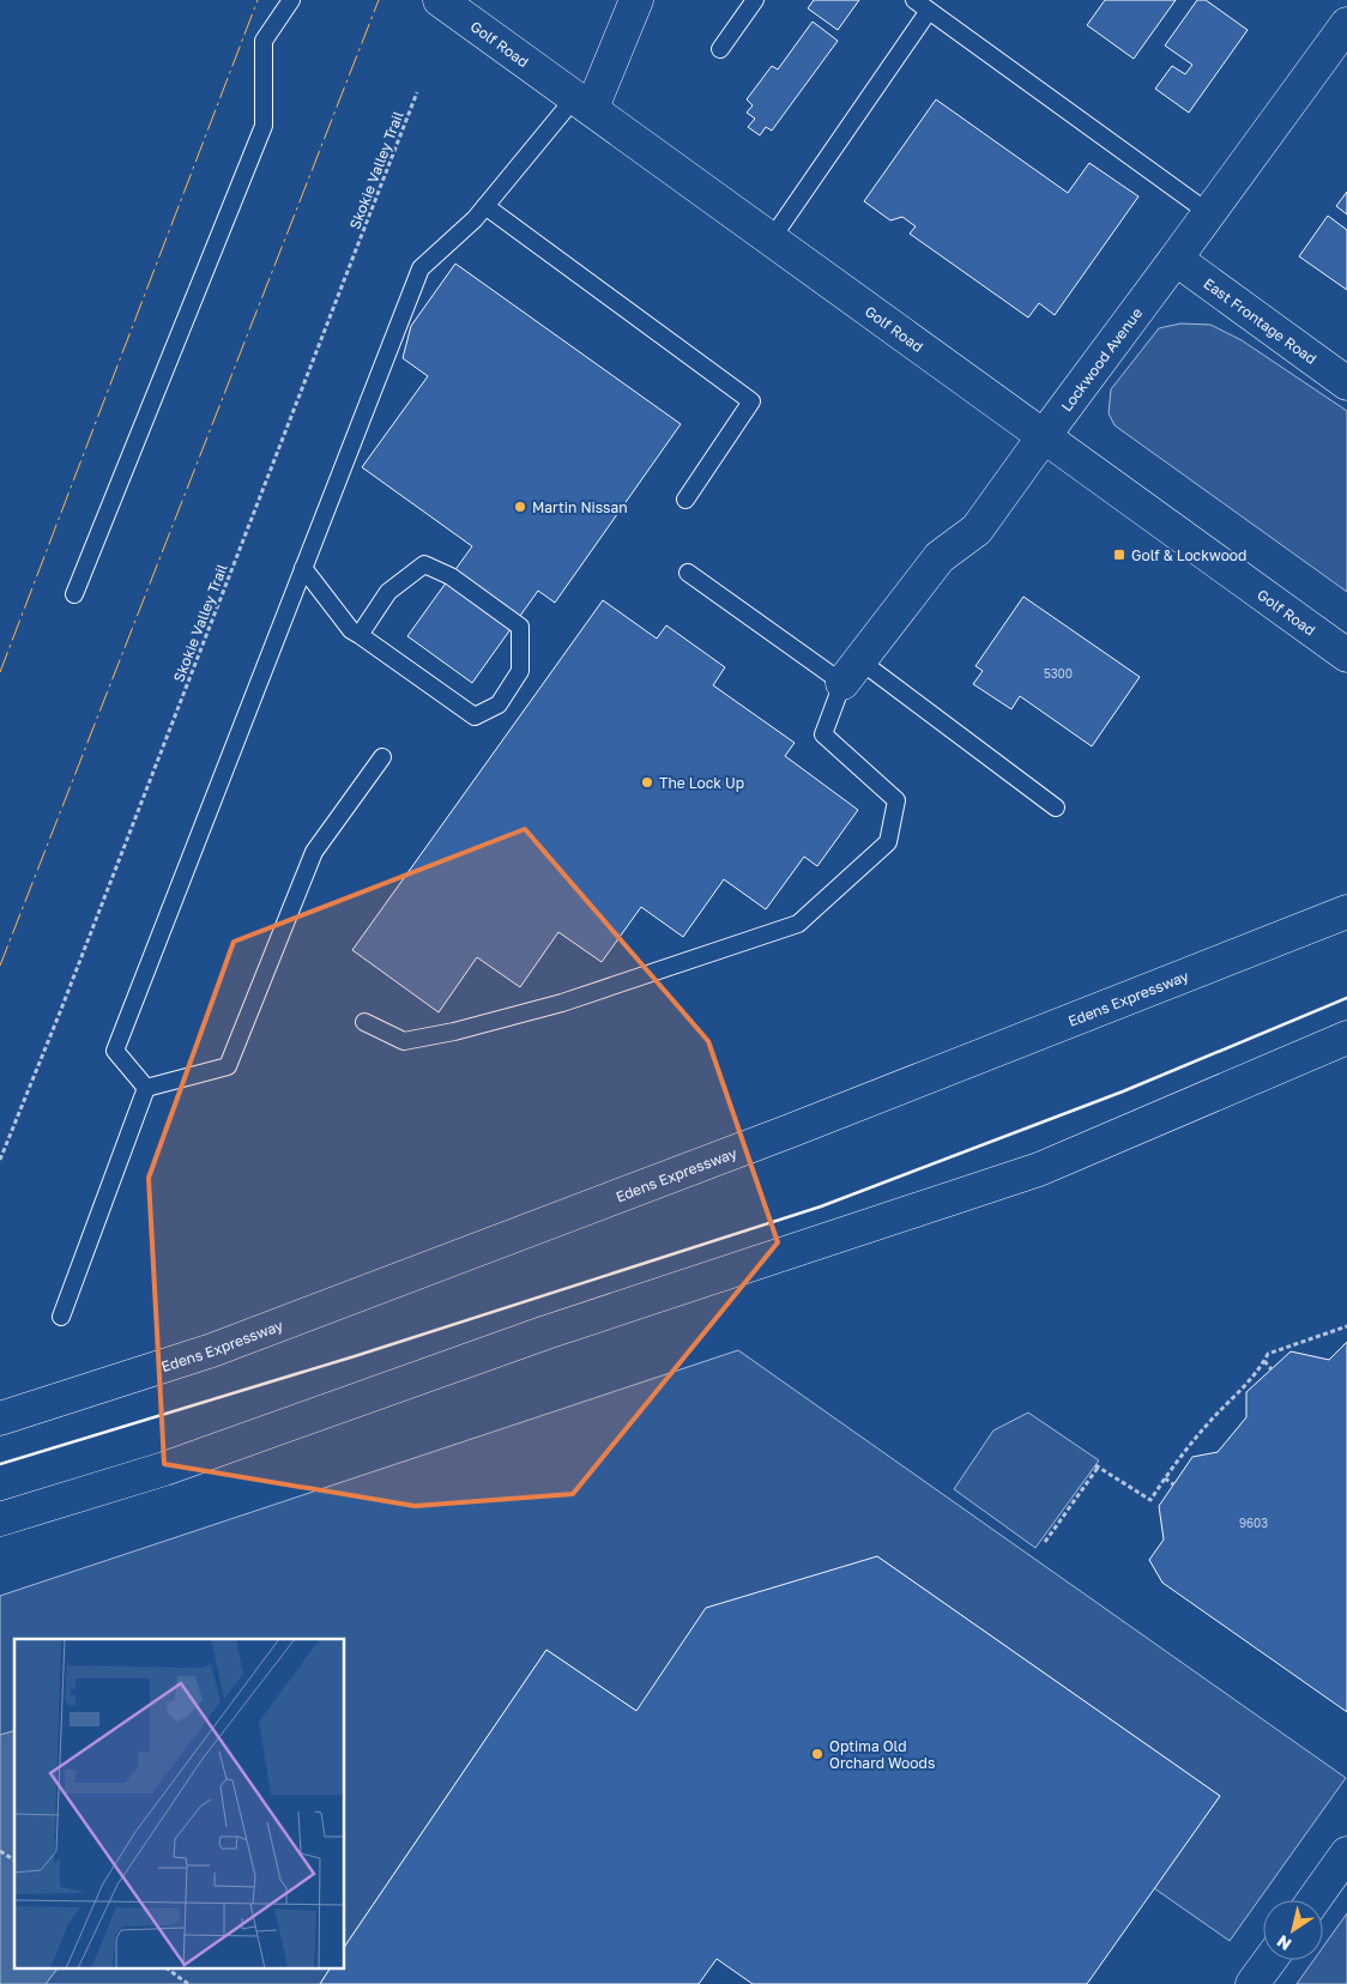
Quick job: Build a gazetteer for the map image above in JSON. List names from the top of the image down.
{
  "streets": {
    "main road": [
      "Golf Road",
      "East Frontage Road",
      "Lockwood Avenue",
      "Edens Expressway"
    ],
    "path": ["Skokie Valley Trail"]
  },
  "crossings": [
    ["Golf Road", "Lockwood Avenue"],
    ["East Frontage Road", "Lockwood Avenue"]
  ],
  "places": {
    "other": ["Martin Nissan", "The Lock Up", "Optima Old Orchard Woods"],
    "transit": ["Golf & Lockwood"]
  },
  "house_numbers": ["5300", "9603"],
  "north": "bottom left"
}
